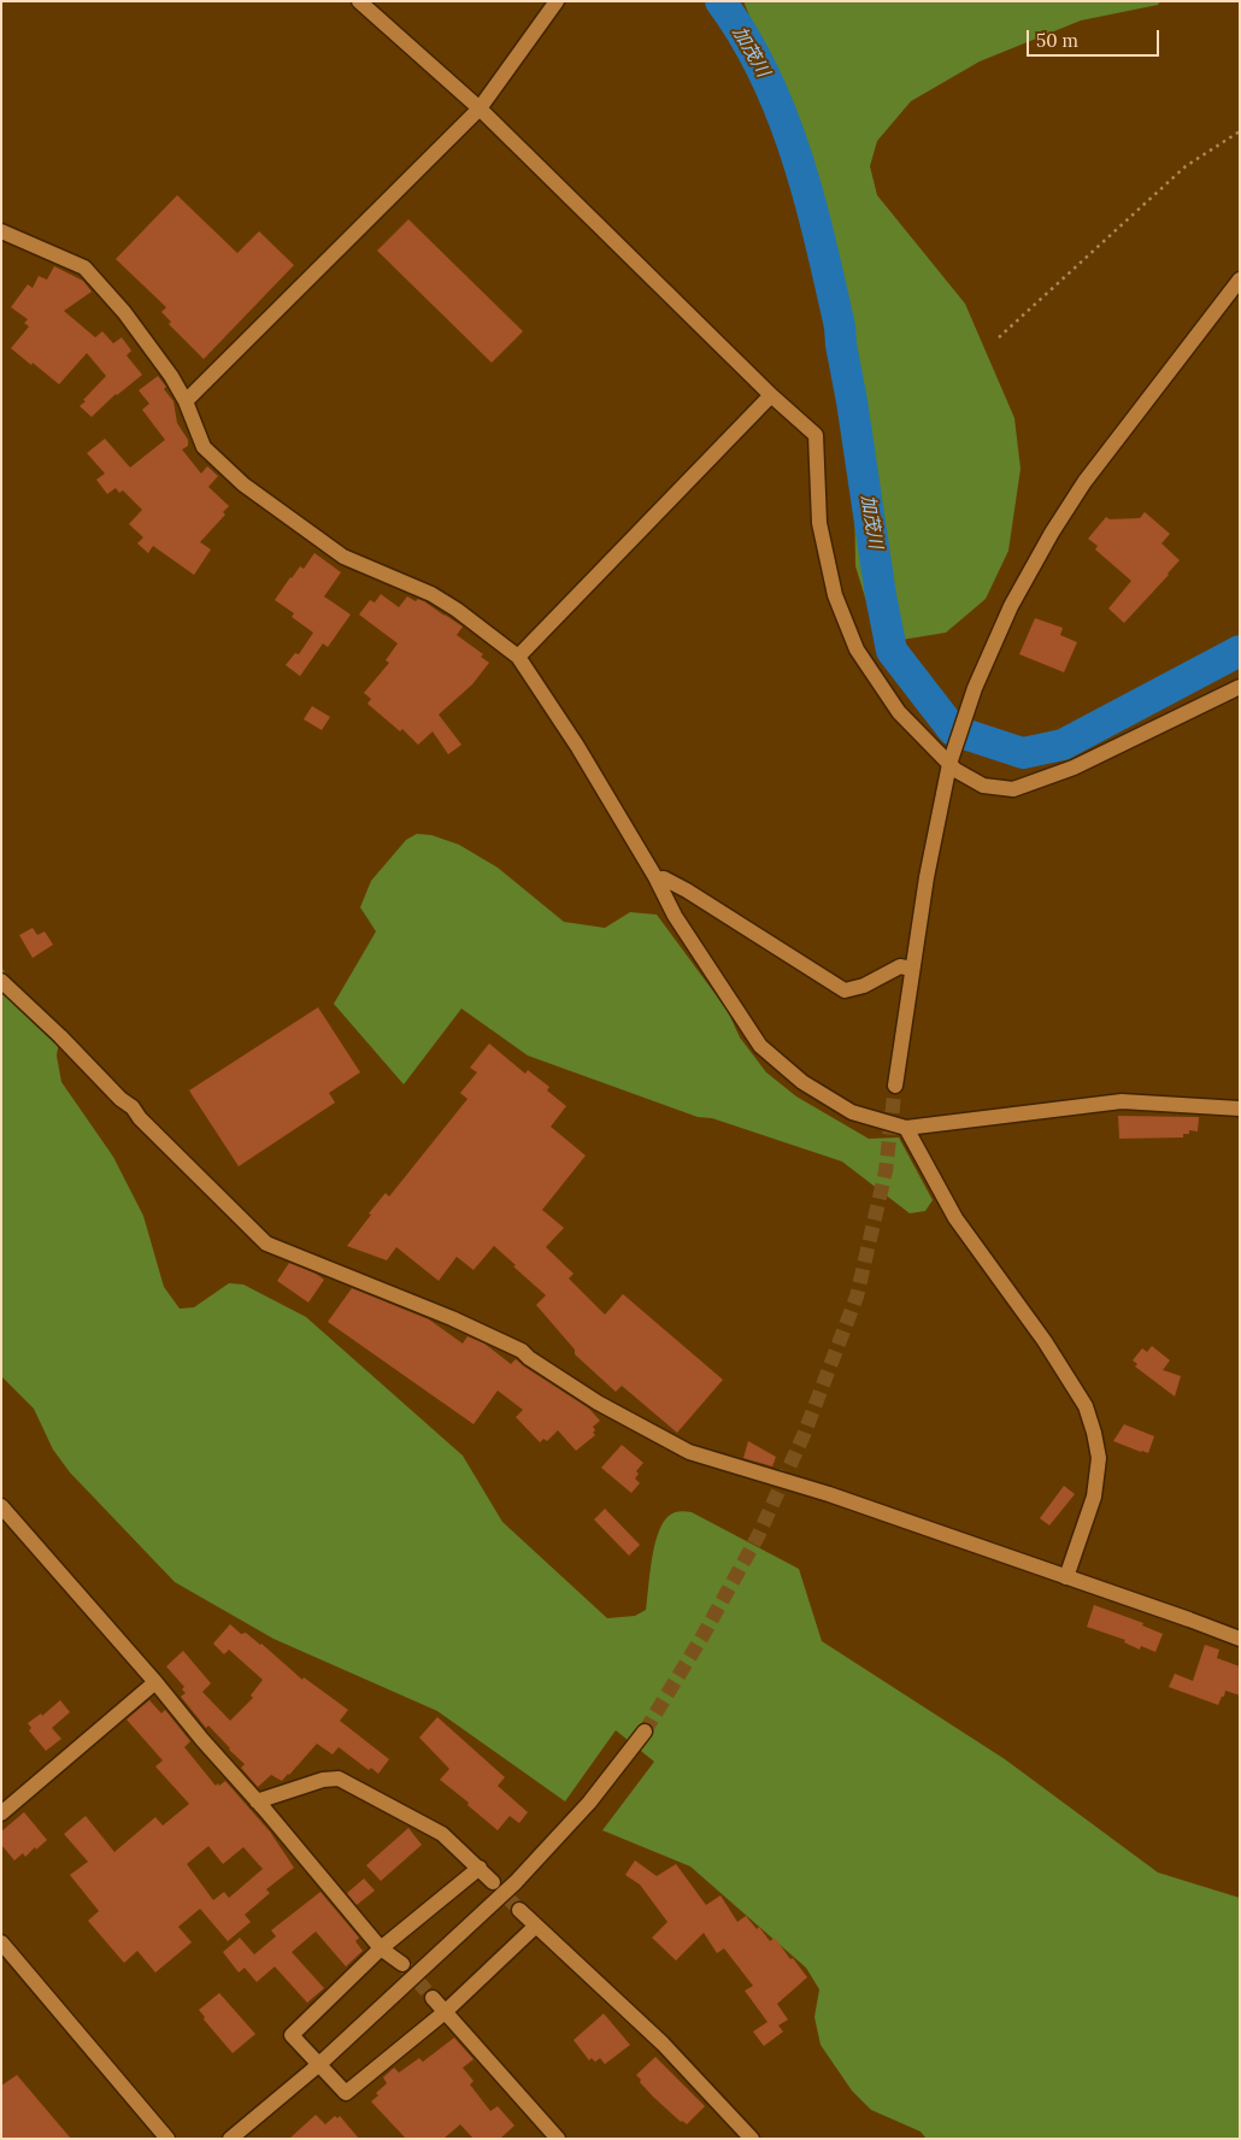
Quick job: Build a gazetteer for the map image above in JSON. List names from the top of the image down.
{
  "water": ["加茂川"],
  "scale_bar": "50 m"
}
